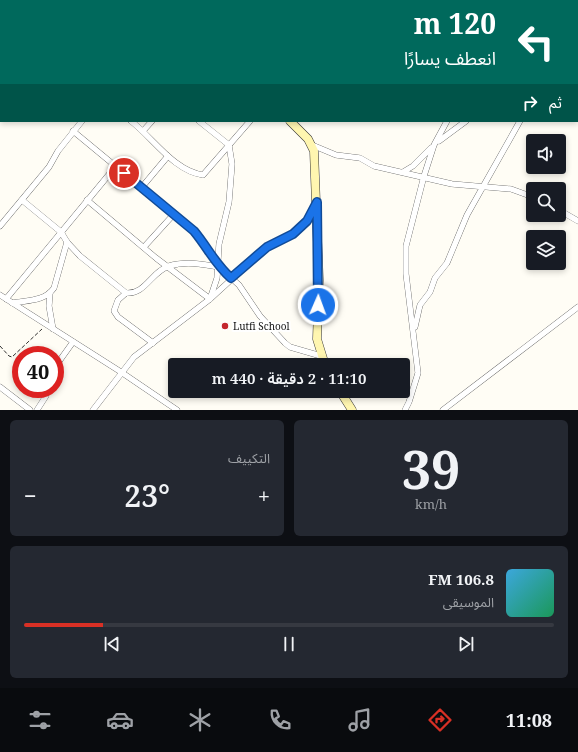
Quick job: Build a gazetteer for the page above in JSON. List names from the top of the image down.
{
  "places": ["Lutfi School"],
  "page": {
    "turn": ["120 m", "انعطف يسارًا"],
    "then": "ثم",
    "limit": "40",
    "trip": "11:10 · 2 دقيقة · 440 m",
    "tile": [
      ["39", "km/h"],
      "التكييف"
    ],
    "heat": ["−", "23°", "+"],
    "song": ["106.8 FM", "الموسيقى"],
    "tabs": "11:08"
  }
}
